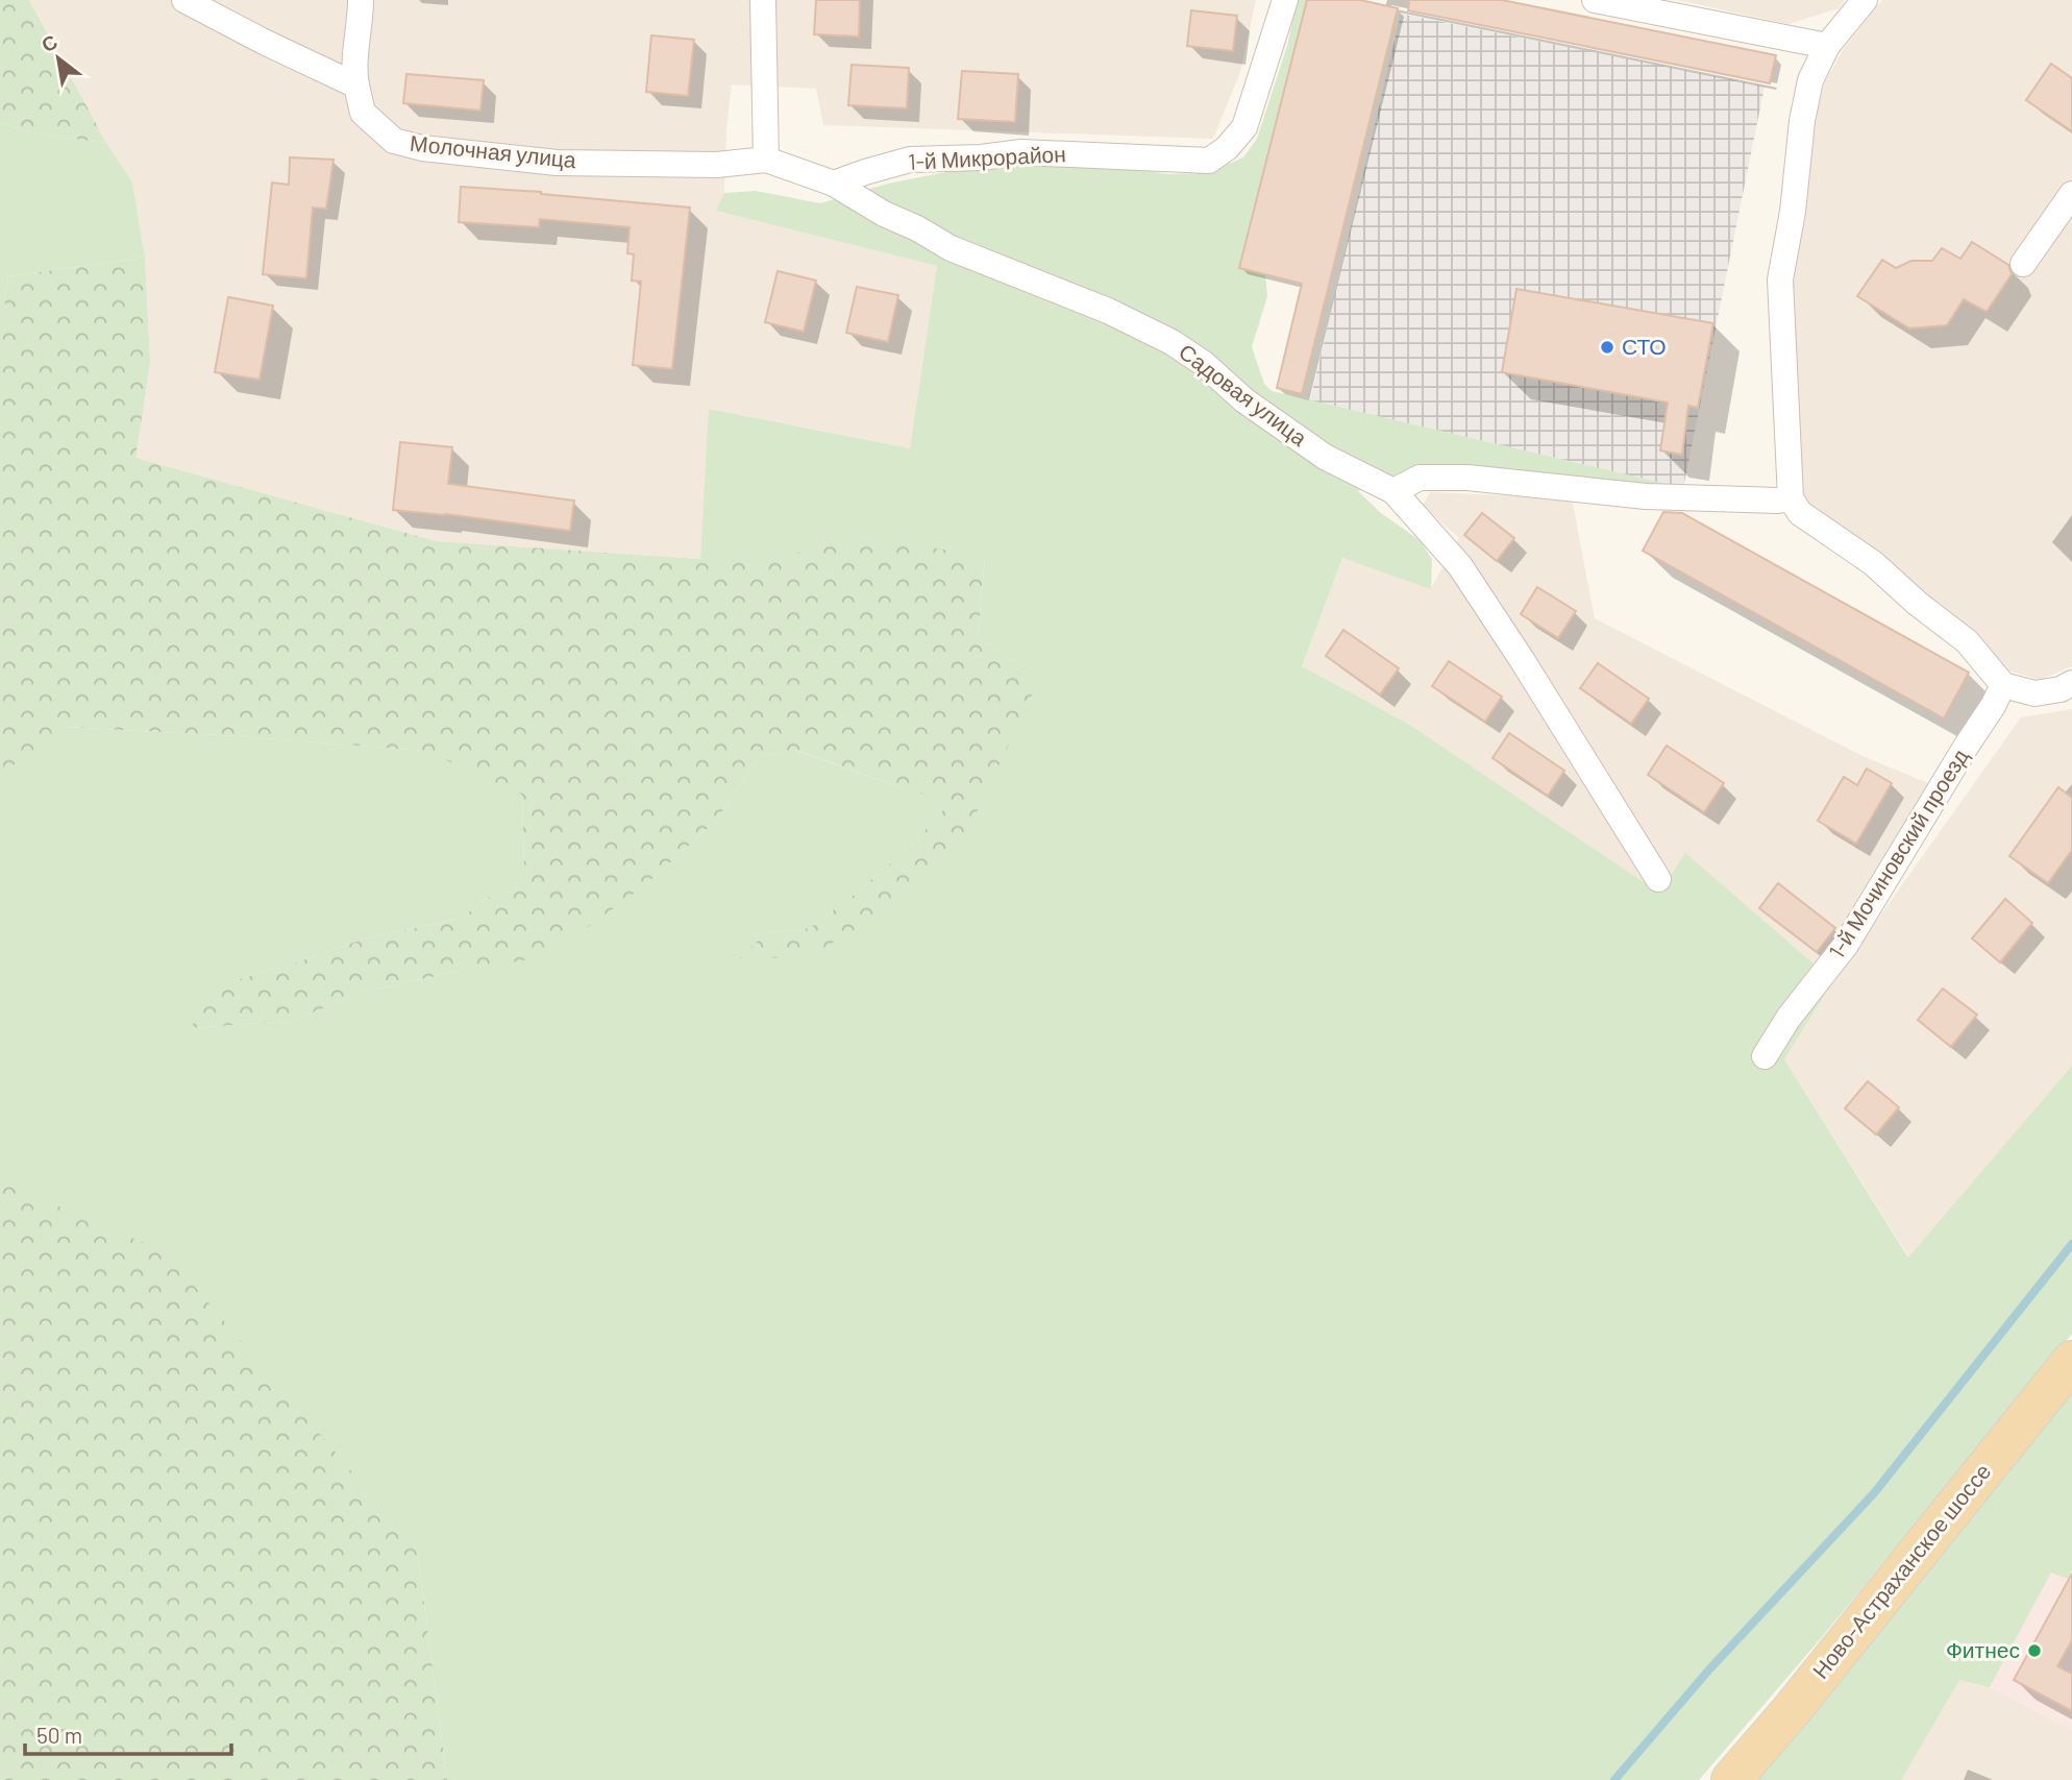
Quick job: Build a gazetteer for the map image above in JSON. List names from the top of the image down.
{
  "streets": {
    "main road": ["Ново-Астраханское шоссе"],
    "street": [
      "Молочная улица",
      "1-й Микрорайон",
      "Садовая улица",
      "1-й Мочиновский проезд"
    ]
  },
  "crossings": [
    ["Молочная улица", "Садовая улица"],
    ["1-й Микрорайон", "Садовая улица"]
  ],
  "places": ["СТО", "Фитнес"],
  "scale_bar": "50 m",
  "north": "top left"
}
